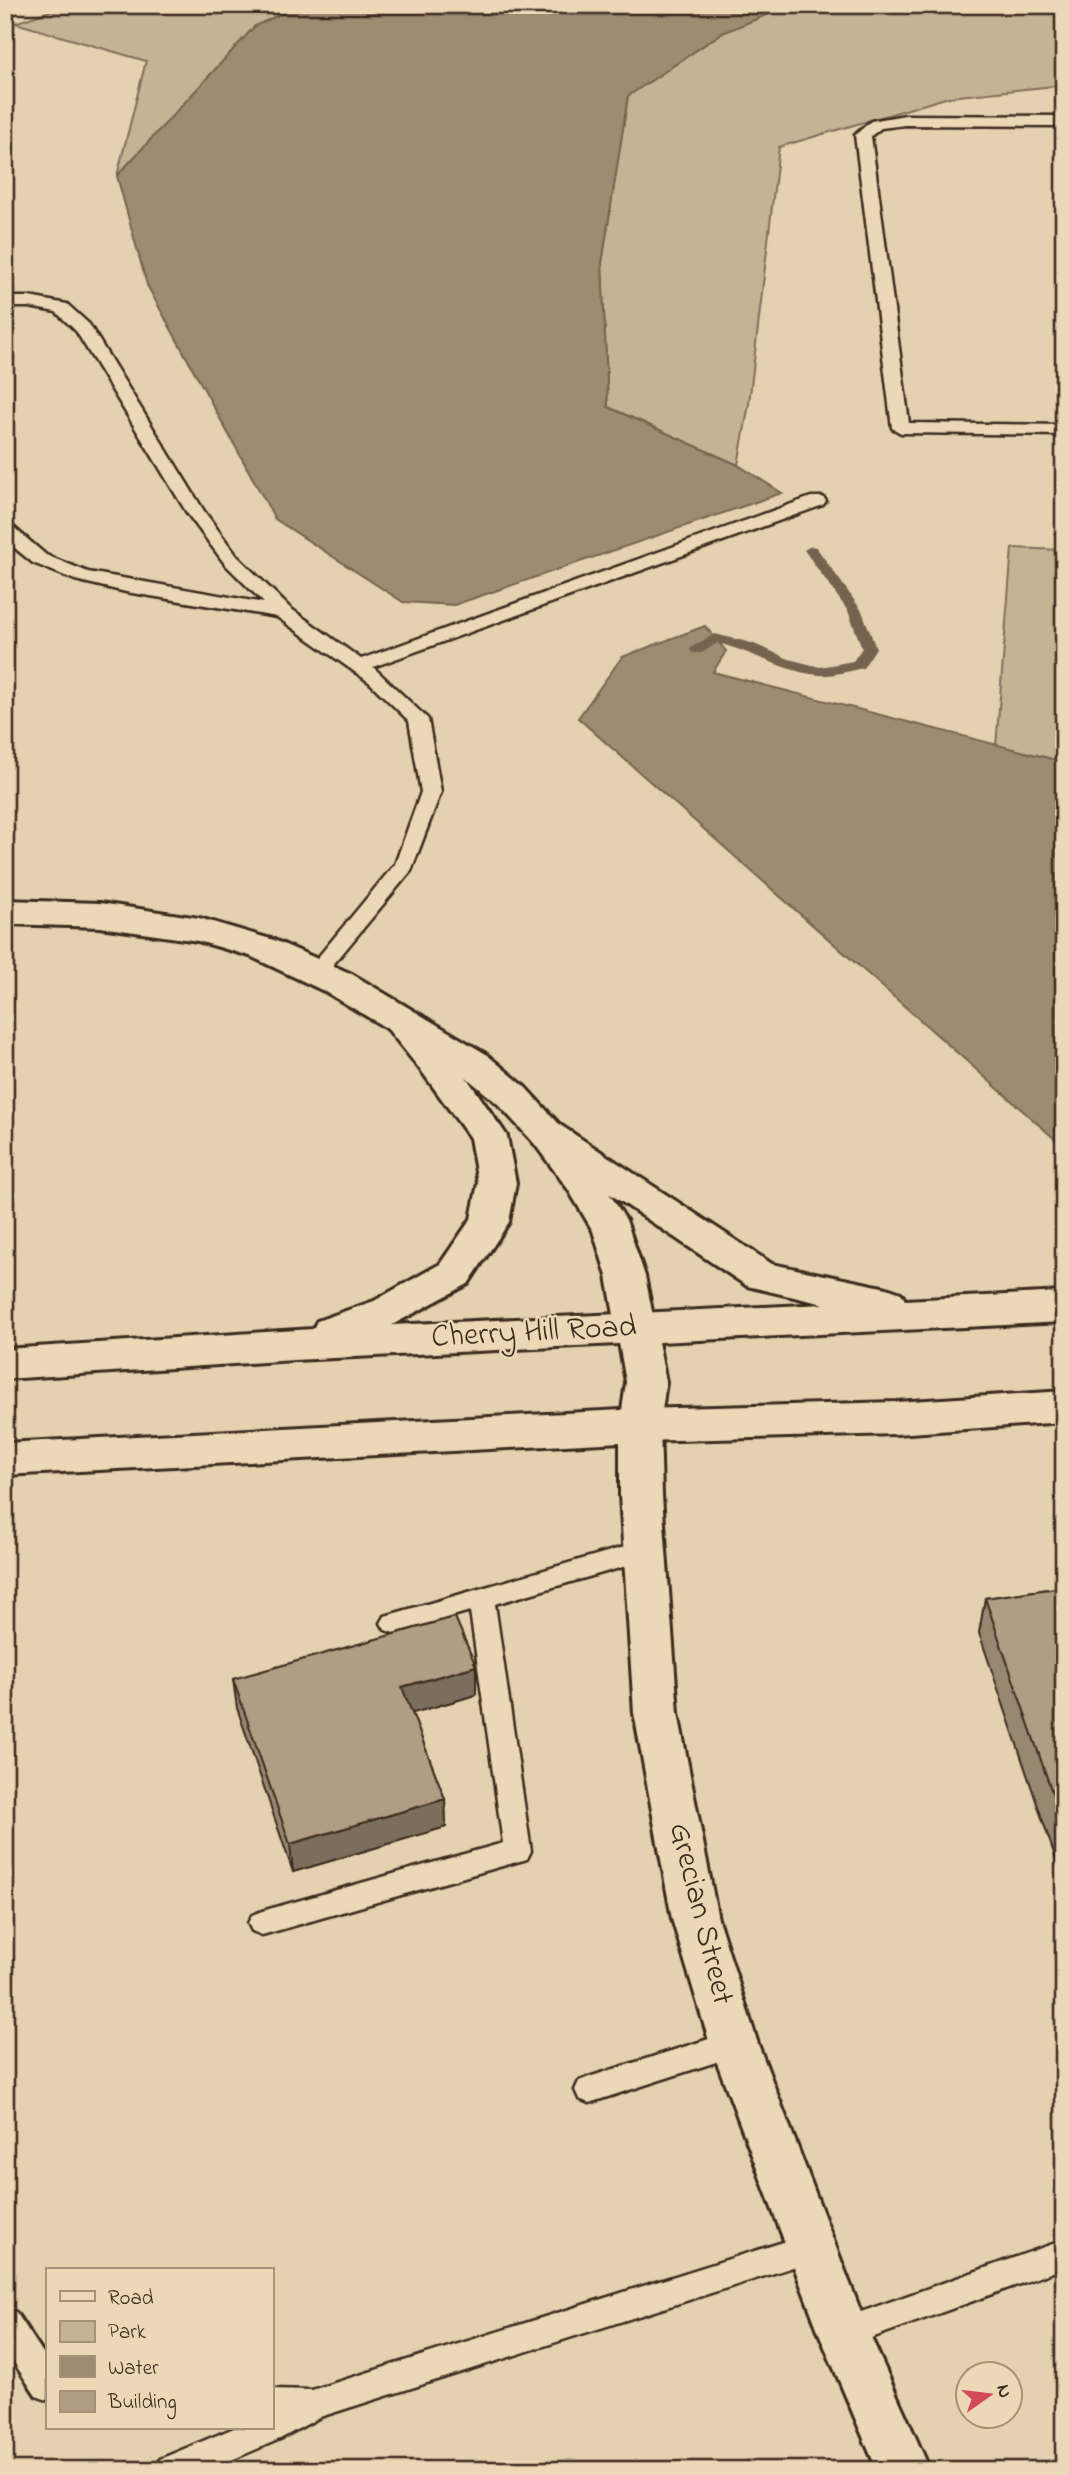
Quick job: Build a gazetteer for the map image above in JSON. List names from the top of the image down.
{
  "streets": {
    "main road": ["Cherry Hill Road", "Grecian Street"]
  },
  "crossings": [
    ["Cherry Hill Road", "Grecian Street"]
  ],
  "legend": [
    "Road",
    "Park",
    "Water",
    "Building"
  ],
  "north": "right"
}
